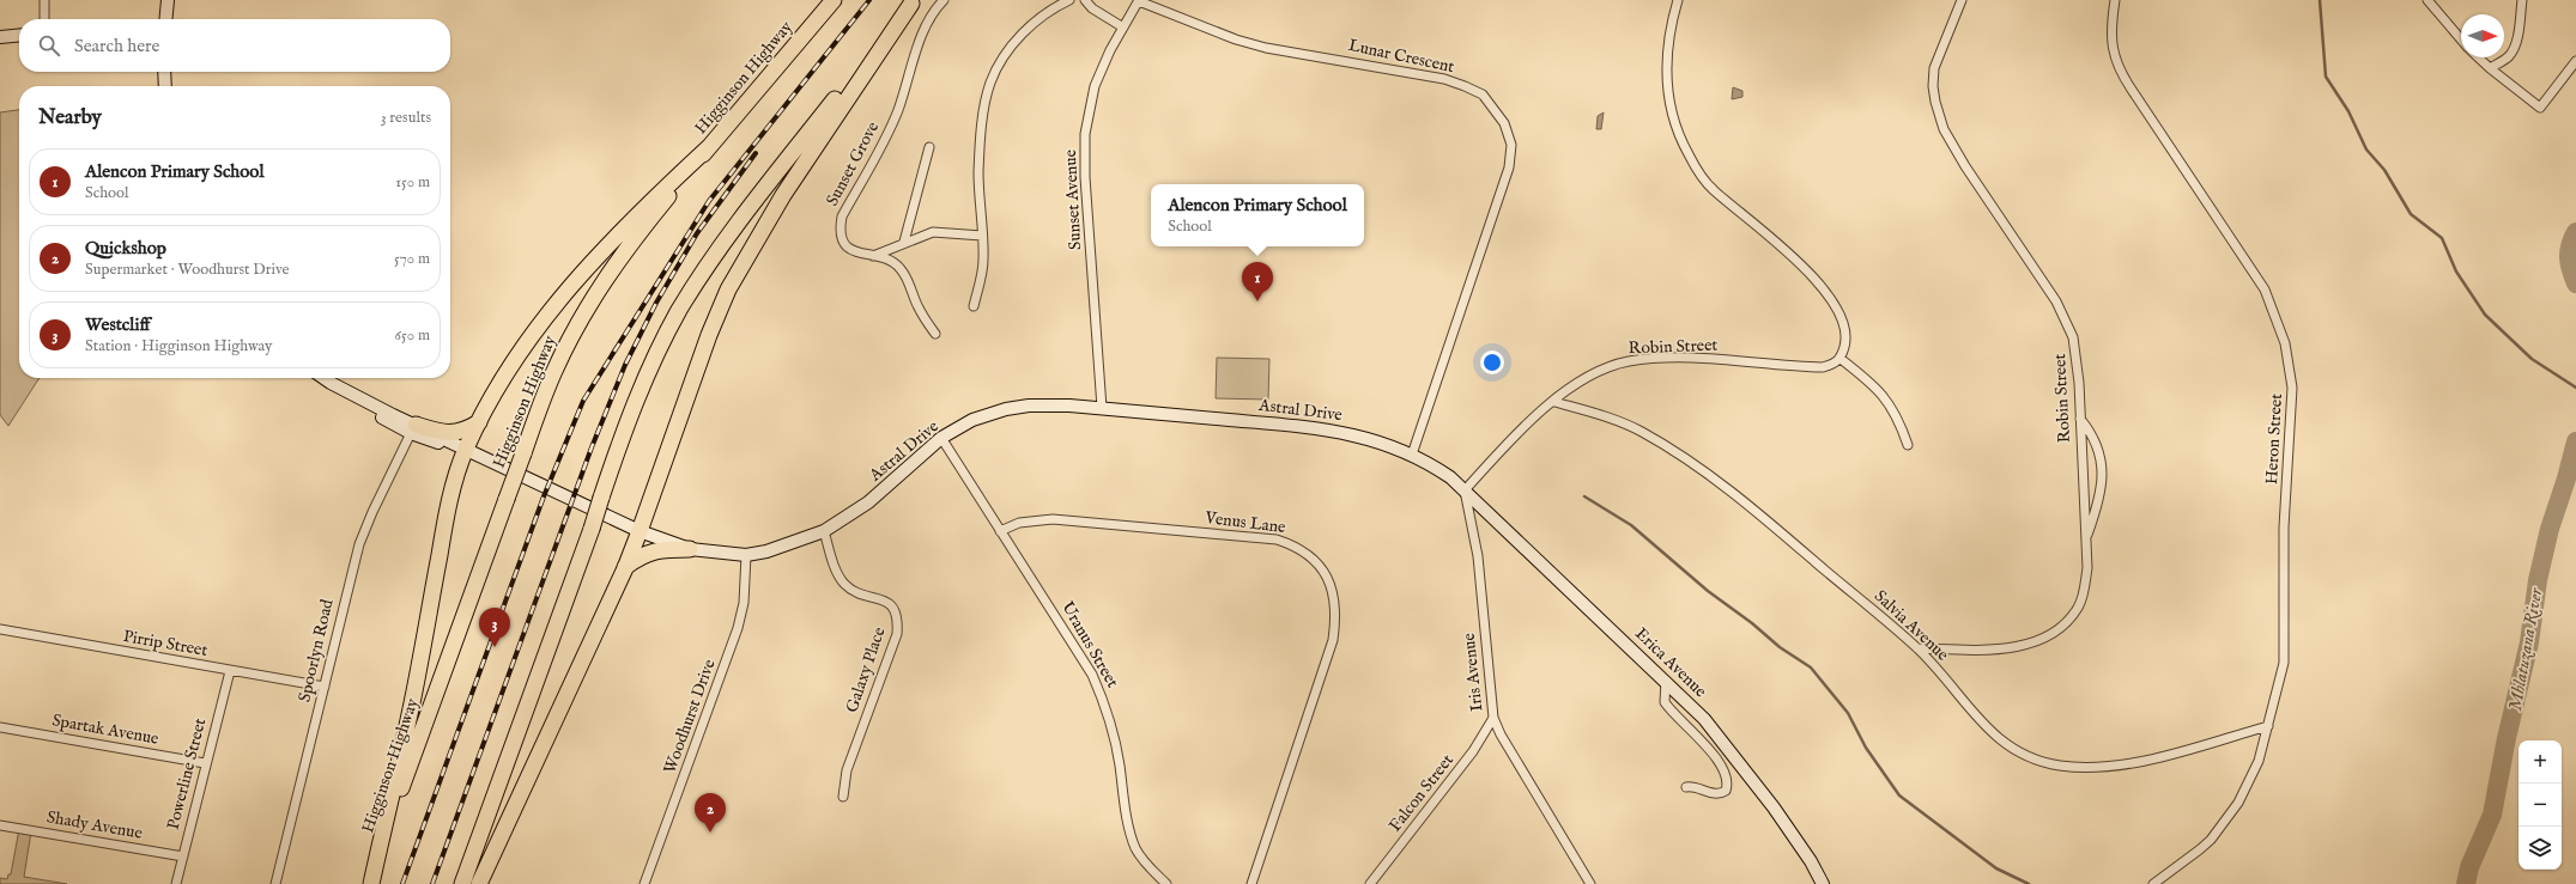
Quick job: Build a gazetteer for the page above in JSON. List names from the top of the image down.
{
  "streets": {
    "highway": ["Higginson Highway"],
    "street": [
      "Lunar Crescent",
      "Sunset Grove",
      "Sunset Avenue",
      "Robin Street",
      "Astral Drive",
      "Heron Street",
      "Venus Lane",
      "Salvia Avenue",
      "Pirrip Street",
      "Uranus Street",
      "Spoorlyn Road",
      "Erica Avenue",
      "Galaxy Place",
      "Iris Avenue",
      "Woodhurst Drive",
      "Spartak Avenue",
      "Powerline Street",
      "Falcon Street",
      "Shady Avenue"
    ]
  },
  "crossings": [
    ["Lunar Crescent", "Sunset Avenue"],
    ["Lunar Crescent", "Astral Drive"],
    ["Sunset Avenue", "Astral Drive"],
    ["Robin Street", "Astral Drive"],
    ["Robin Street", "Salvia Avenue"],
    ["Robin Street", "Erica Avenue"],
    ["Robin Street", "Iris Avenue"],
    ["Astral Drive", "Uranus Street"],
    ["Astral Drive", "Spoorlyn Road"],
    ["Astral Drive", "Erica Avenue"],
    ["Astral Drive", "Galaxy Place"],
    ["Astral Drive", "Iris Avenue"],
    ["Astral Drive", "Woodhurst Drive"],
    ["Heron Street", "Salvia Avenue"],
    ["Venus Lane", "Uranus Street"],
    ["Pirrip Street", "Spoorlyn Road"],
    ["Pirrip Street", "Powerline Street"],
    ["Erica Avenue", "Iris Avenue"],
    ["Iris Avenue", "Falcon Street"],
    ["Spartak Avenue", "Powerline Street"],
    ["Powerline Street", "Shady Avenue"]
  ],
  "water": ["Mhlatuzana River"],
  "north": "right",
  "page": {
    "search": "Search here",
    "heading": ["Nearby", "3 results"],
    "list": [
      {
        "mark": "1",
        "name": "Alencon Primary School",
        "note": "School",
        "value": "150 m"
      },
      {
        "mark": "2",
        "name": "Quickshop",
        "note": "Supermarket · Woodhurst Drive",
        "value": "570 m"
      },
      {
        "mark": "3",
        "name": "Westcliff",
        "note": "Station · Higginson Highway",
        "value": "650 m"
      }
    ],
    "popup": ["Alencon Primary School", "School"],
    "pins": ["1", "3", "2"],
    "map_buttons": ["+", "−"]
  }
}
